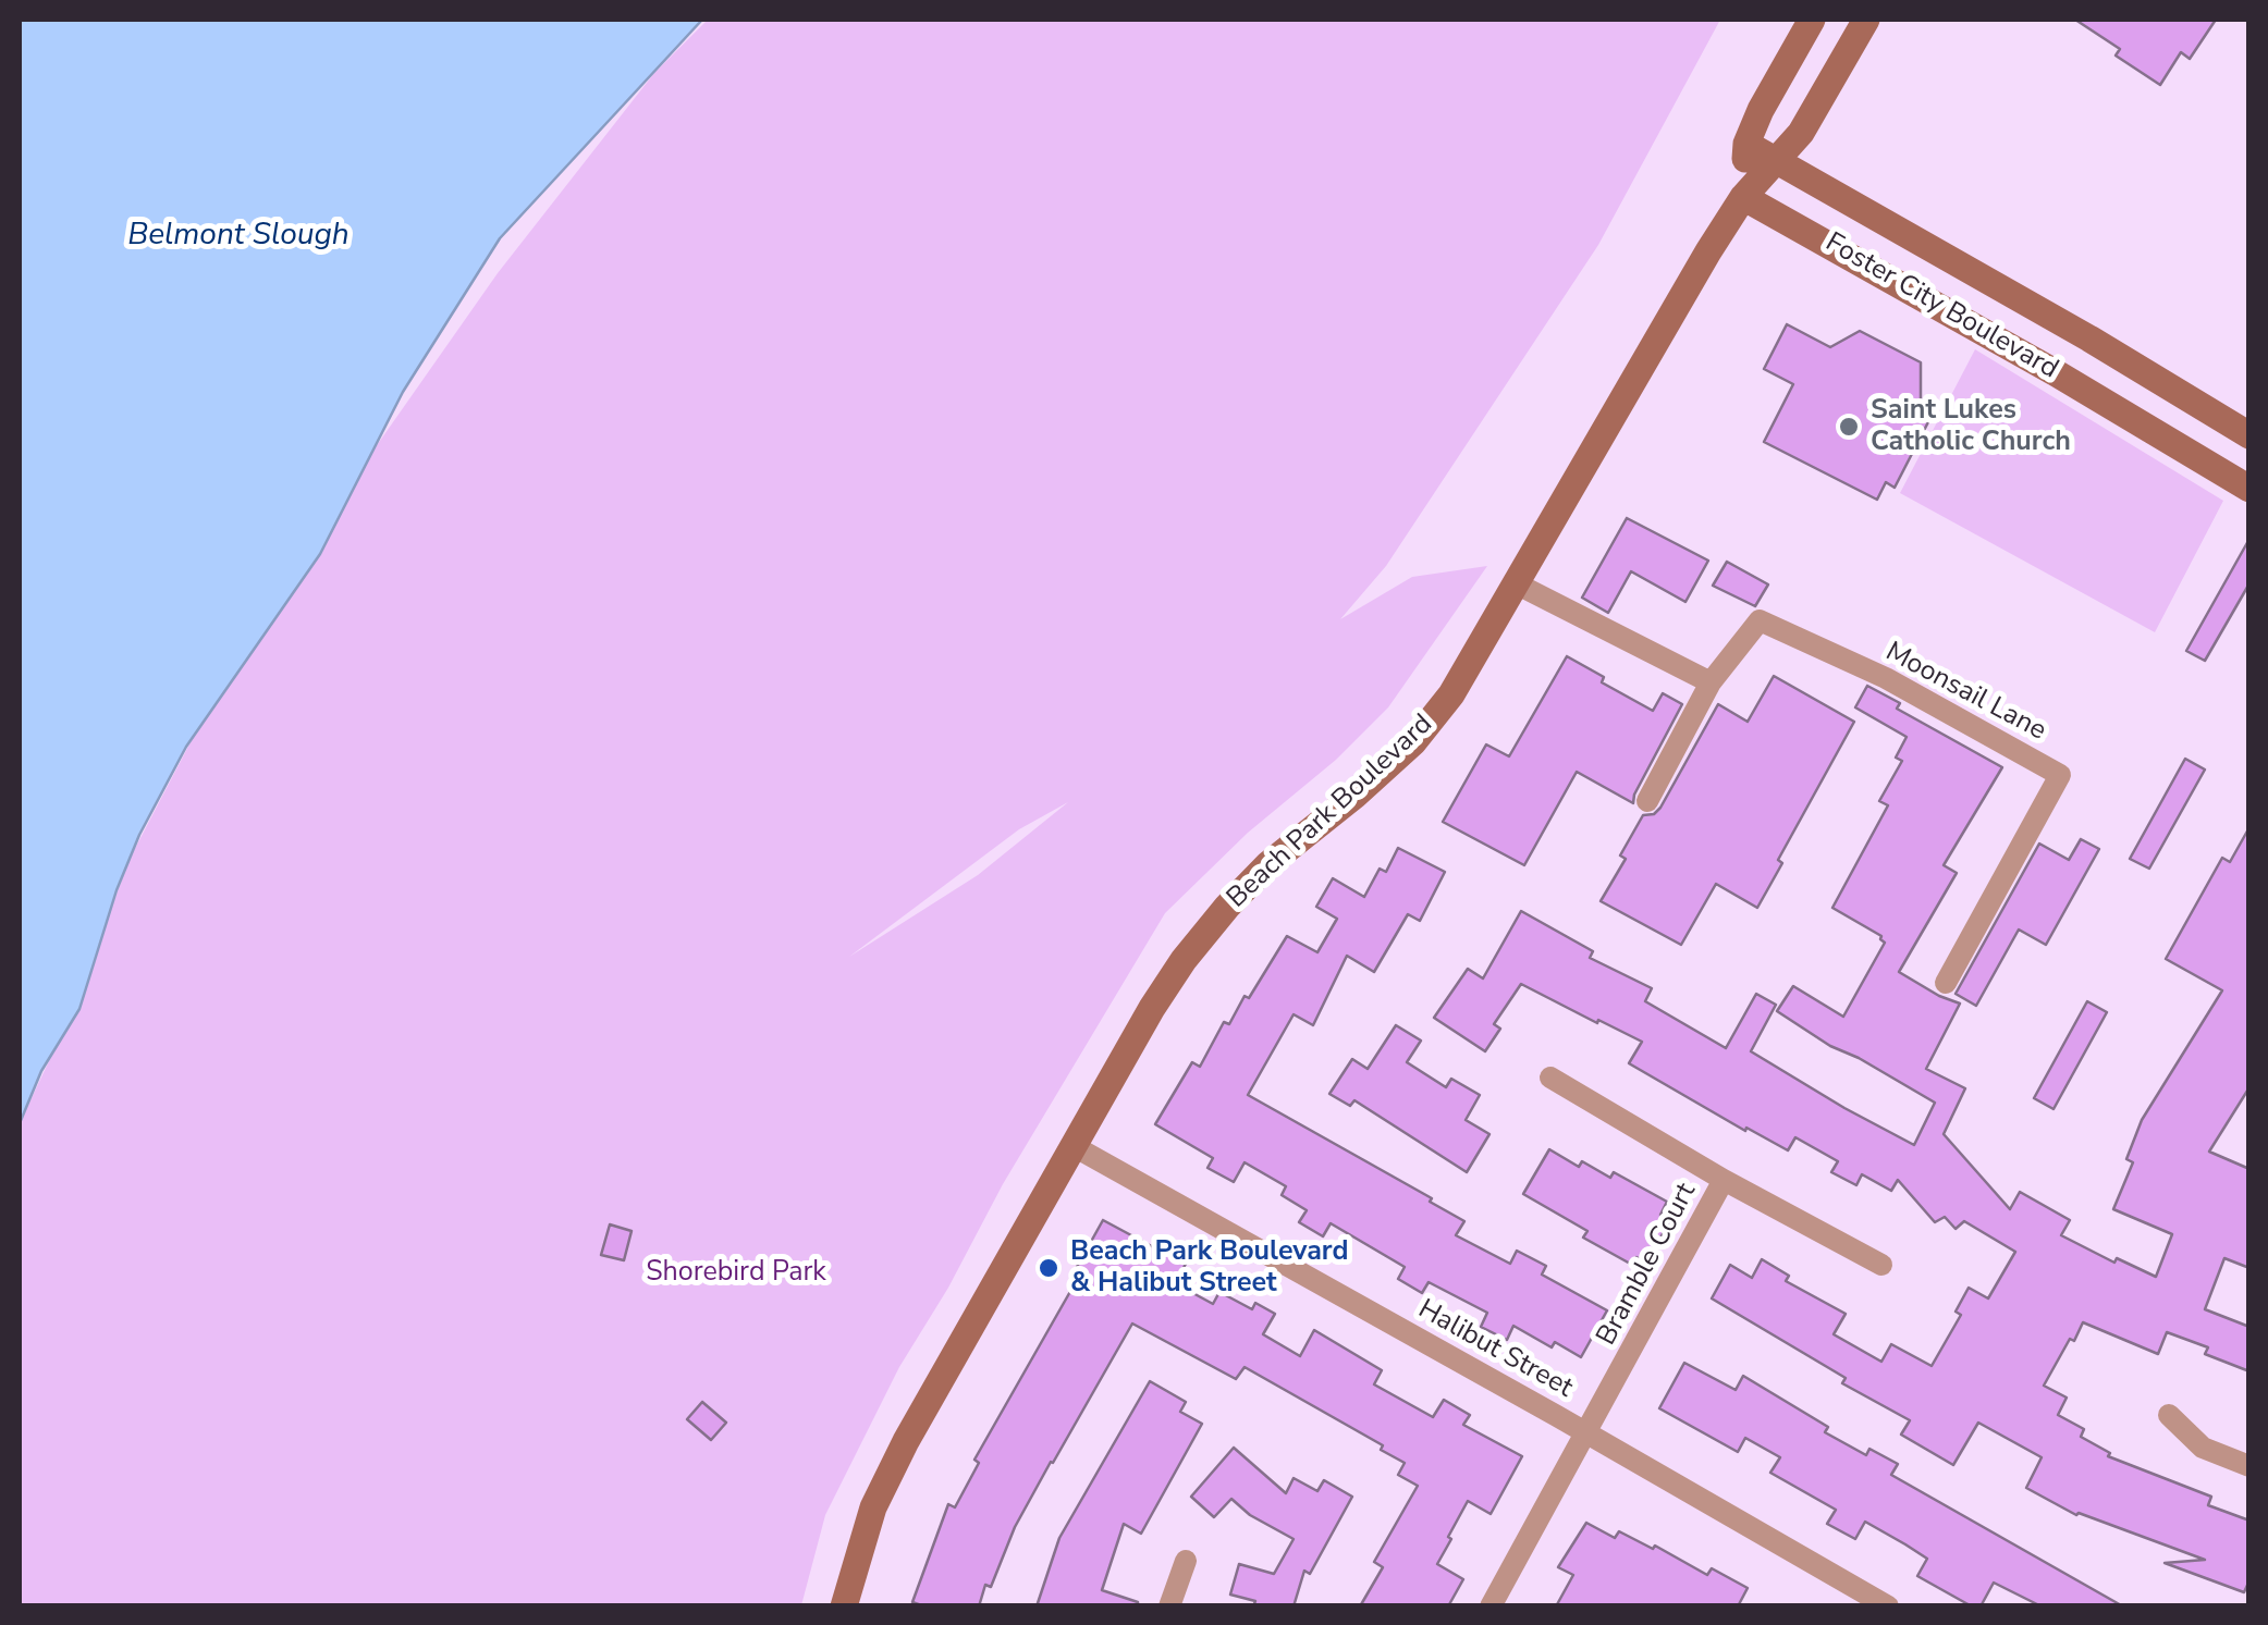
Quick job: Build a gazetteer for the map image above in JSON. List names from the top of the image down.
{
  "streets": {
    "main road": ["Foster City Boulevard", "Beach Park Boulevard"],
    "street": ["Moonsail Lane", "Bramble Court", "Halibut Street"]
  },
  "crossings": [
    ["Foster City Boulevard", "Beach Park Boulevard"],
    ["Beach Park Boulevard", "Halibut Street"],
    ["Bramble Court", "Halibut Street"]
  ],
  "water": ["Belmont Slough"],
  "parks": ["Shorebird Park"],
  "places": ["Saint Lukes Catholic Church", "Beach Park Boulevard & Halibut Street"]
}
